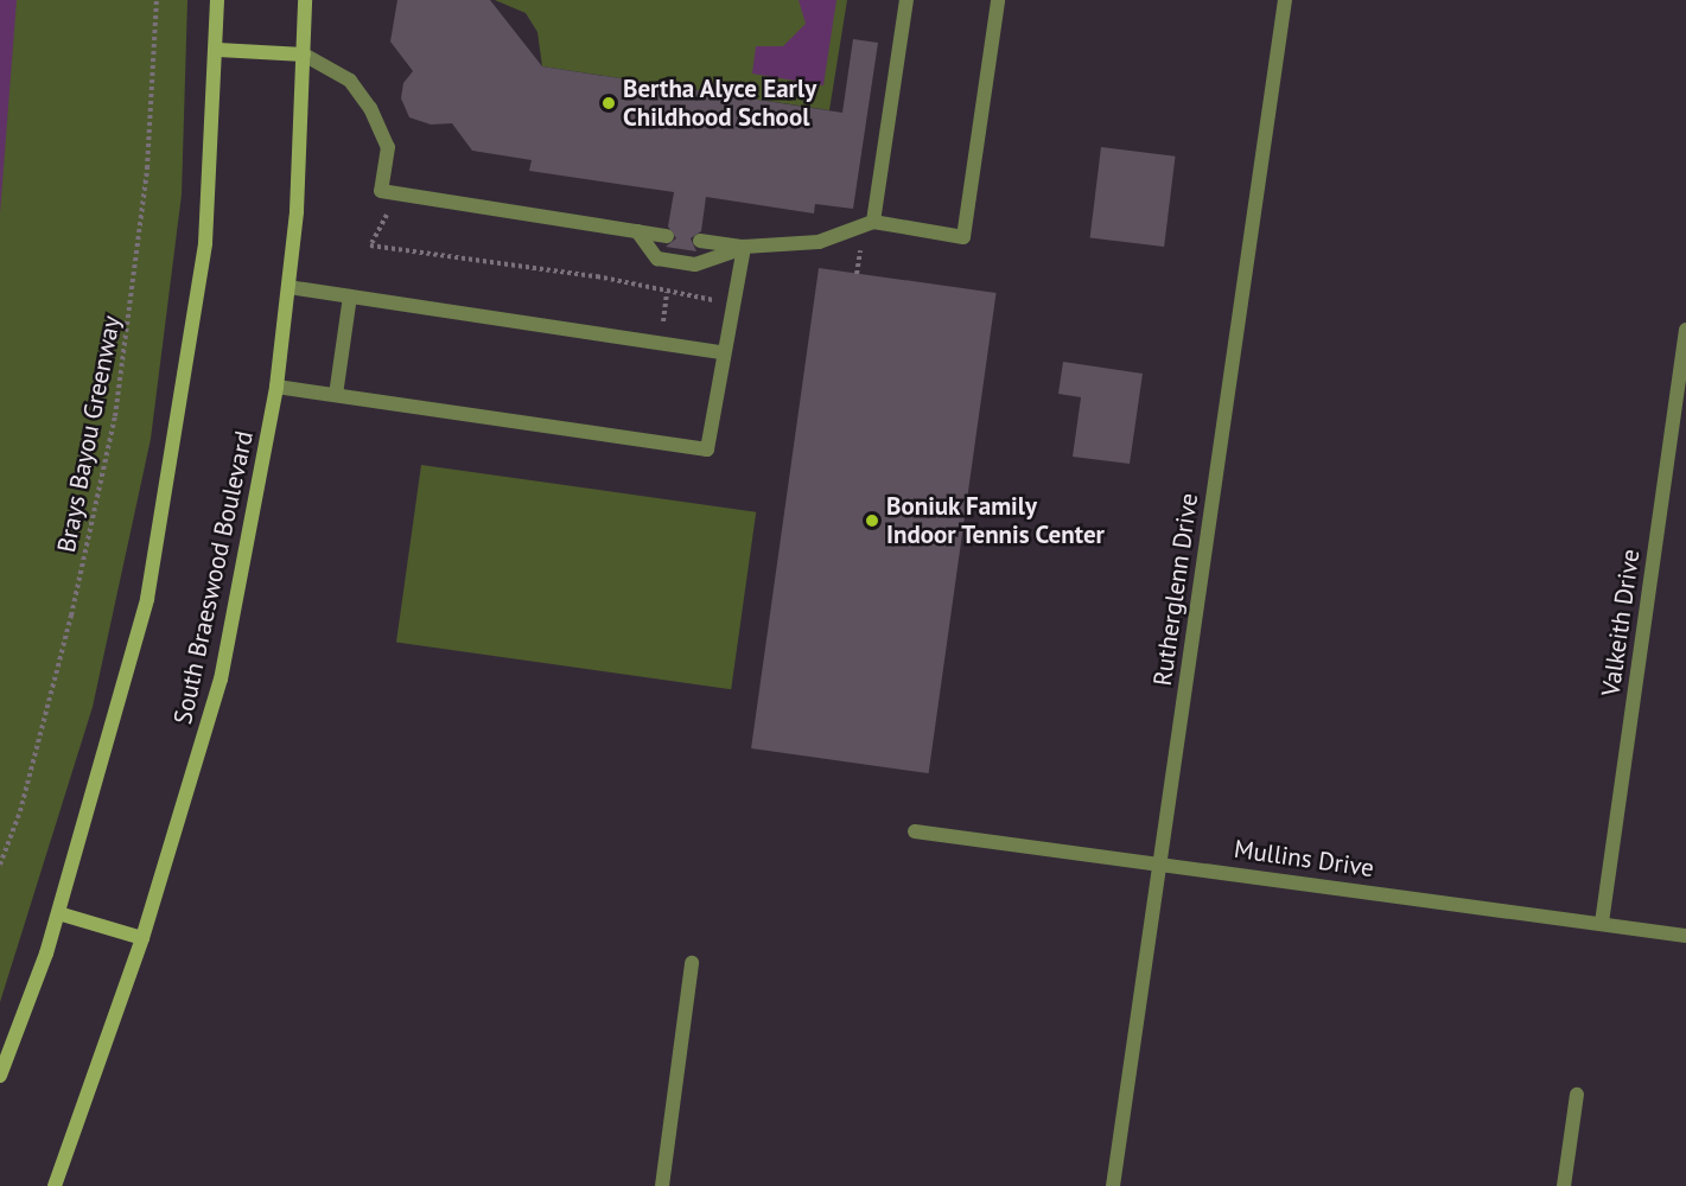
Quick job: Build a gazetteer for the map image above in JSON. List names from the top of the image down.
{
  "streets": {
    "main road": ["South Braeswood Boulevard"],
    "street": ["Rutherglenn Drive", "Valkeith Drive", "Mullins Drive"],
    "path": ["Brays Bayou Greenway"]
  },
  "crossings": [
    ["Rutherglenn Drive", "Mullins Drive"],
    ["Valkeith Drive", "Mullins Drive"]
  ],
  "places": ["Bertha Alyce Early Childhood School", "Boniuk Family Indoor Tennis Center"]
}
